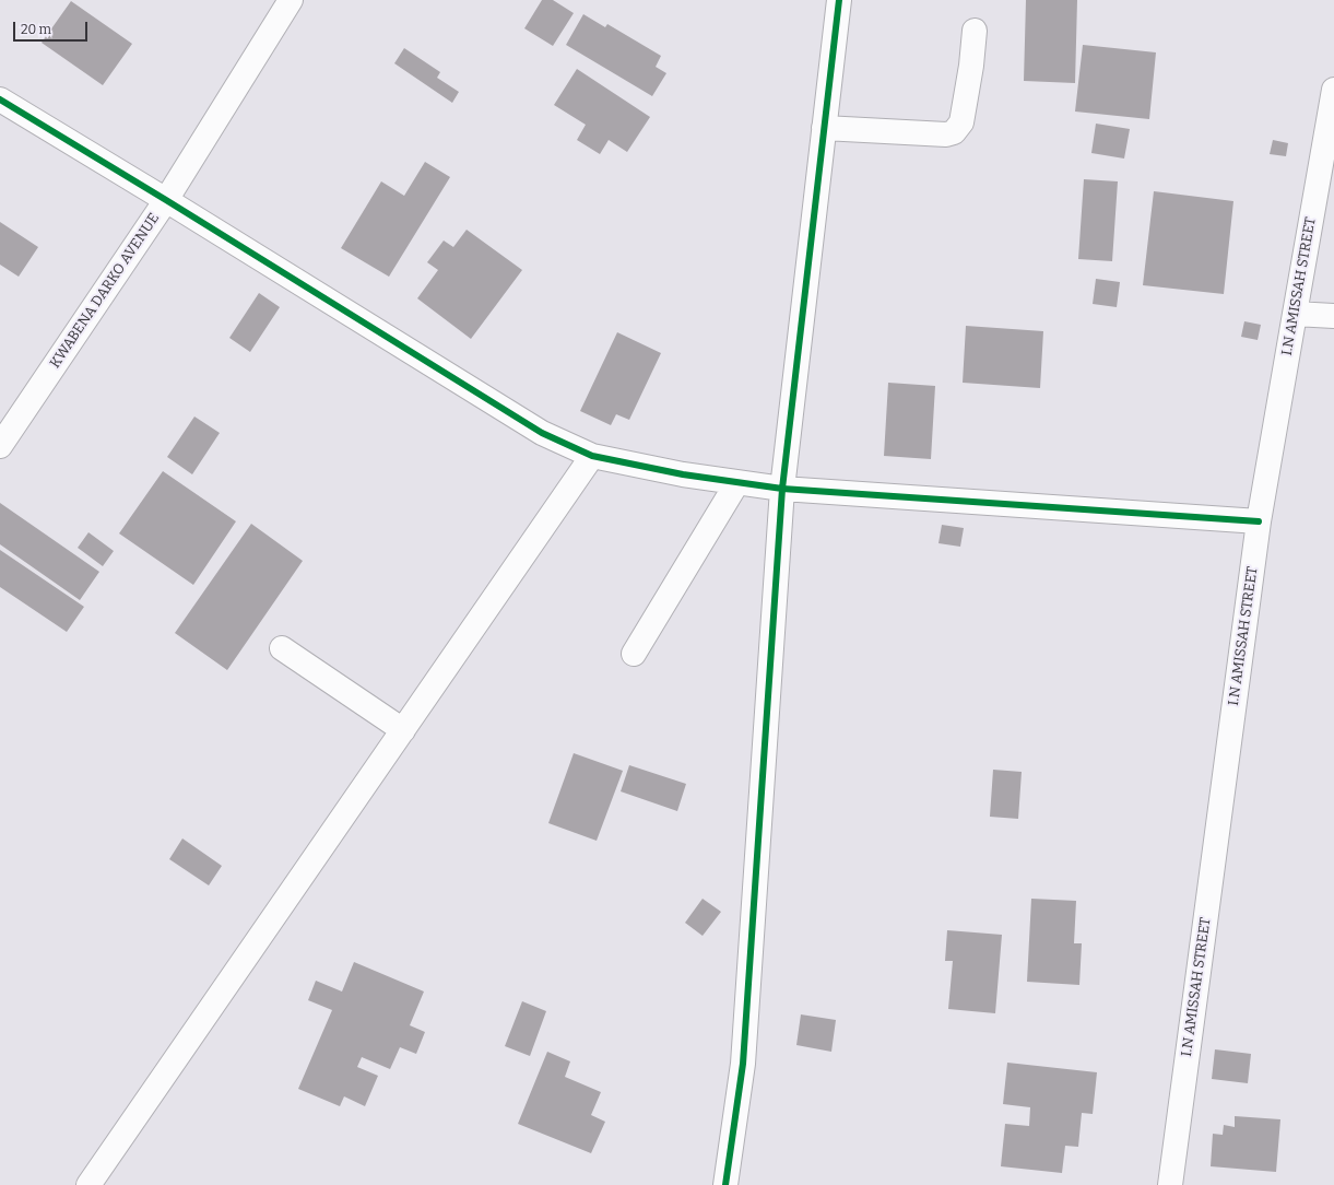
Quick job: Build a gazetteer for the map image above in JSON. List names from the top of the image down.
{
  "streets": {
    "street": ["I.N AMISSAH STREET", "KWABENA DARKO AVENUE"]
  },
  "scale_bar": "20 m"
}
